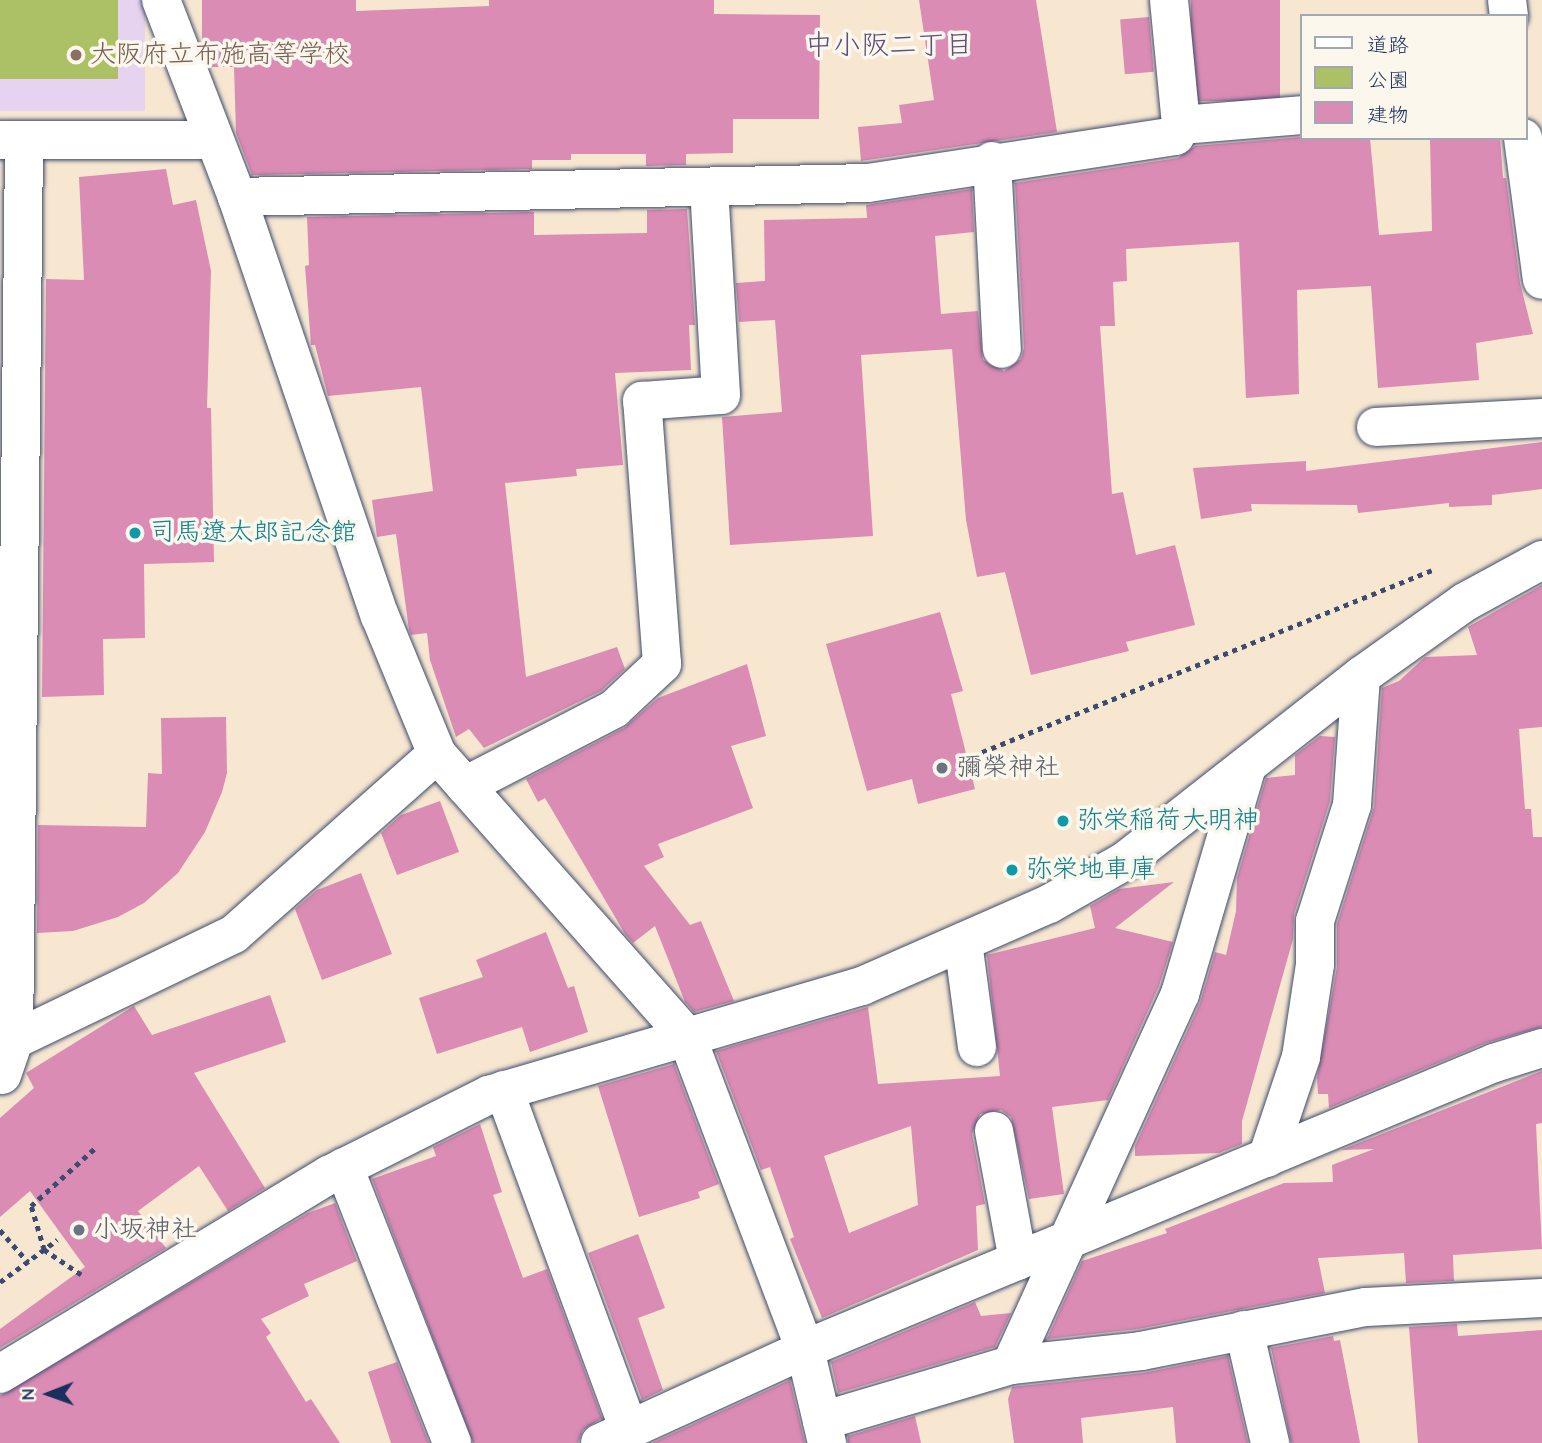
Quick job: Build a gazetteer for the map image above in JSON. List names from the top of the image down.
{
  "districts": ["中小阪二丁目"],
  "places": [
    "大阪府立布施高等学校",
    "司馬遼太郎記念館",
    "彌榮神社",
    "弥栄稲荷大明神",
    "弥栄地車庫",
    "小坂神社"
  ],
  "legend": ["道路", "公園", "建物"],
  "north": "left"
}
